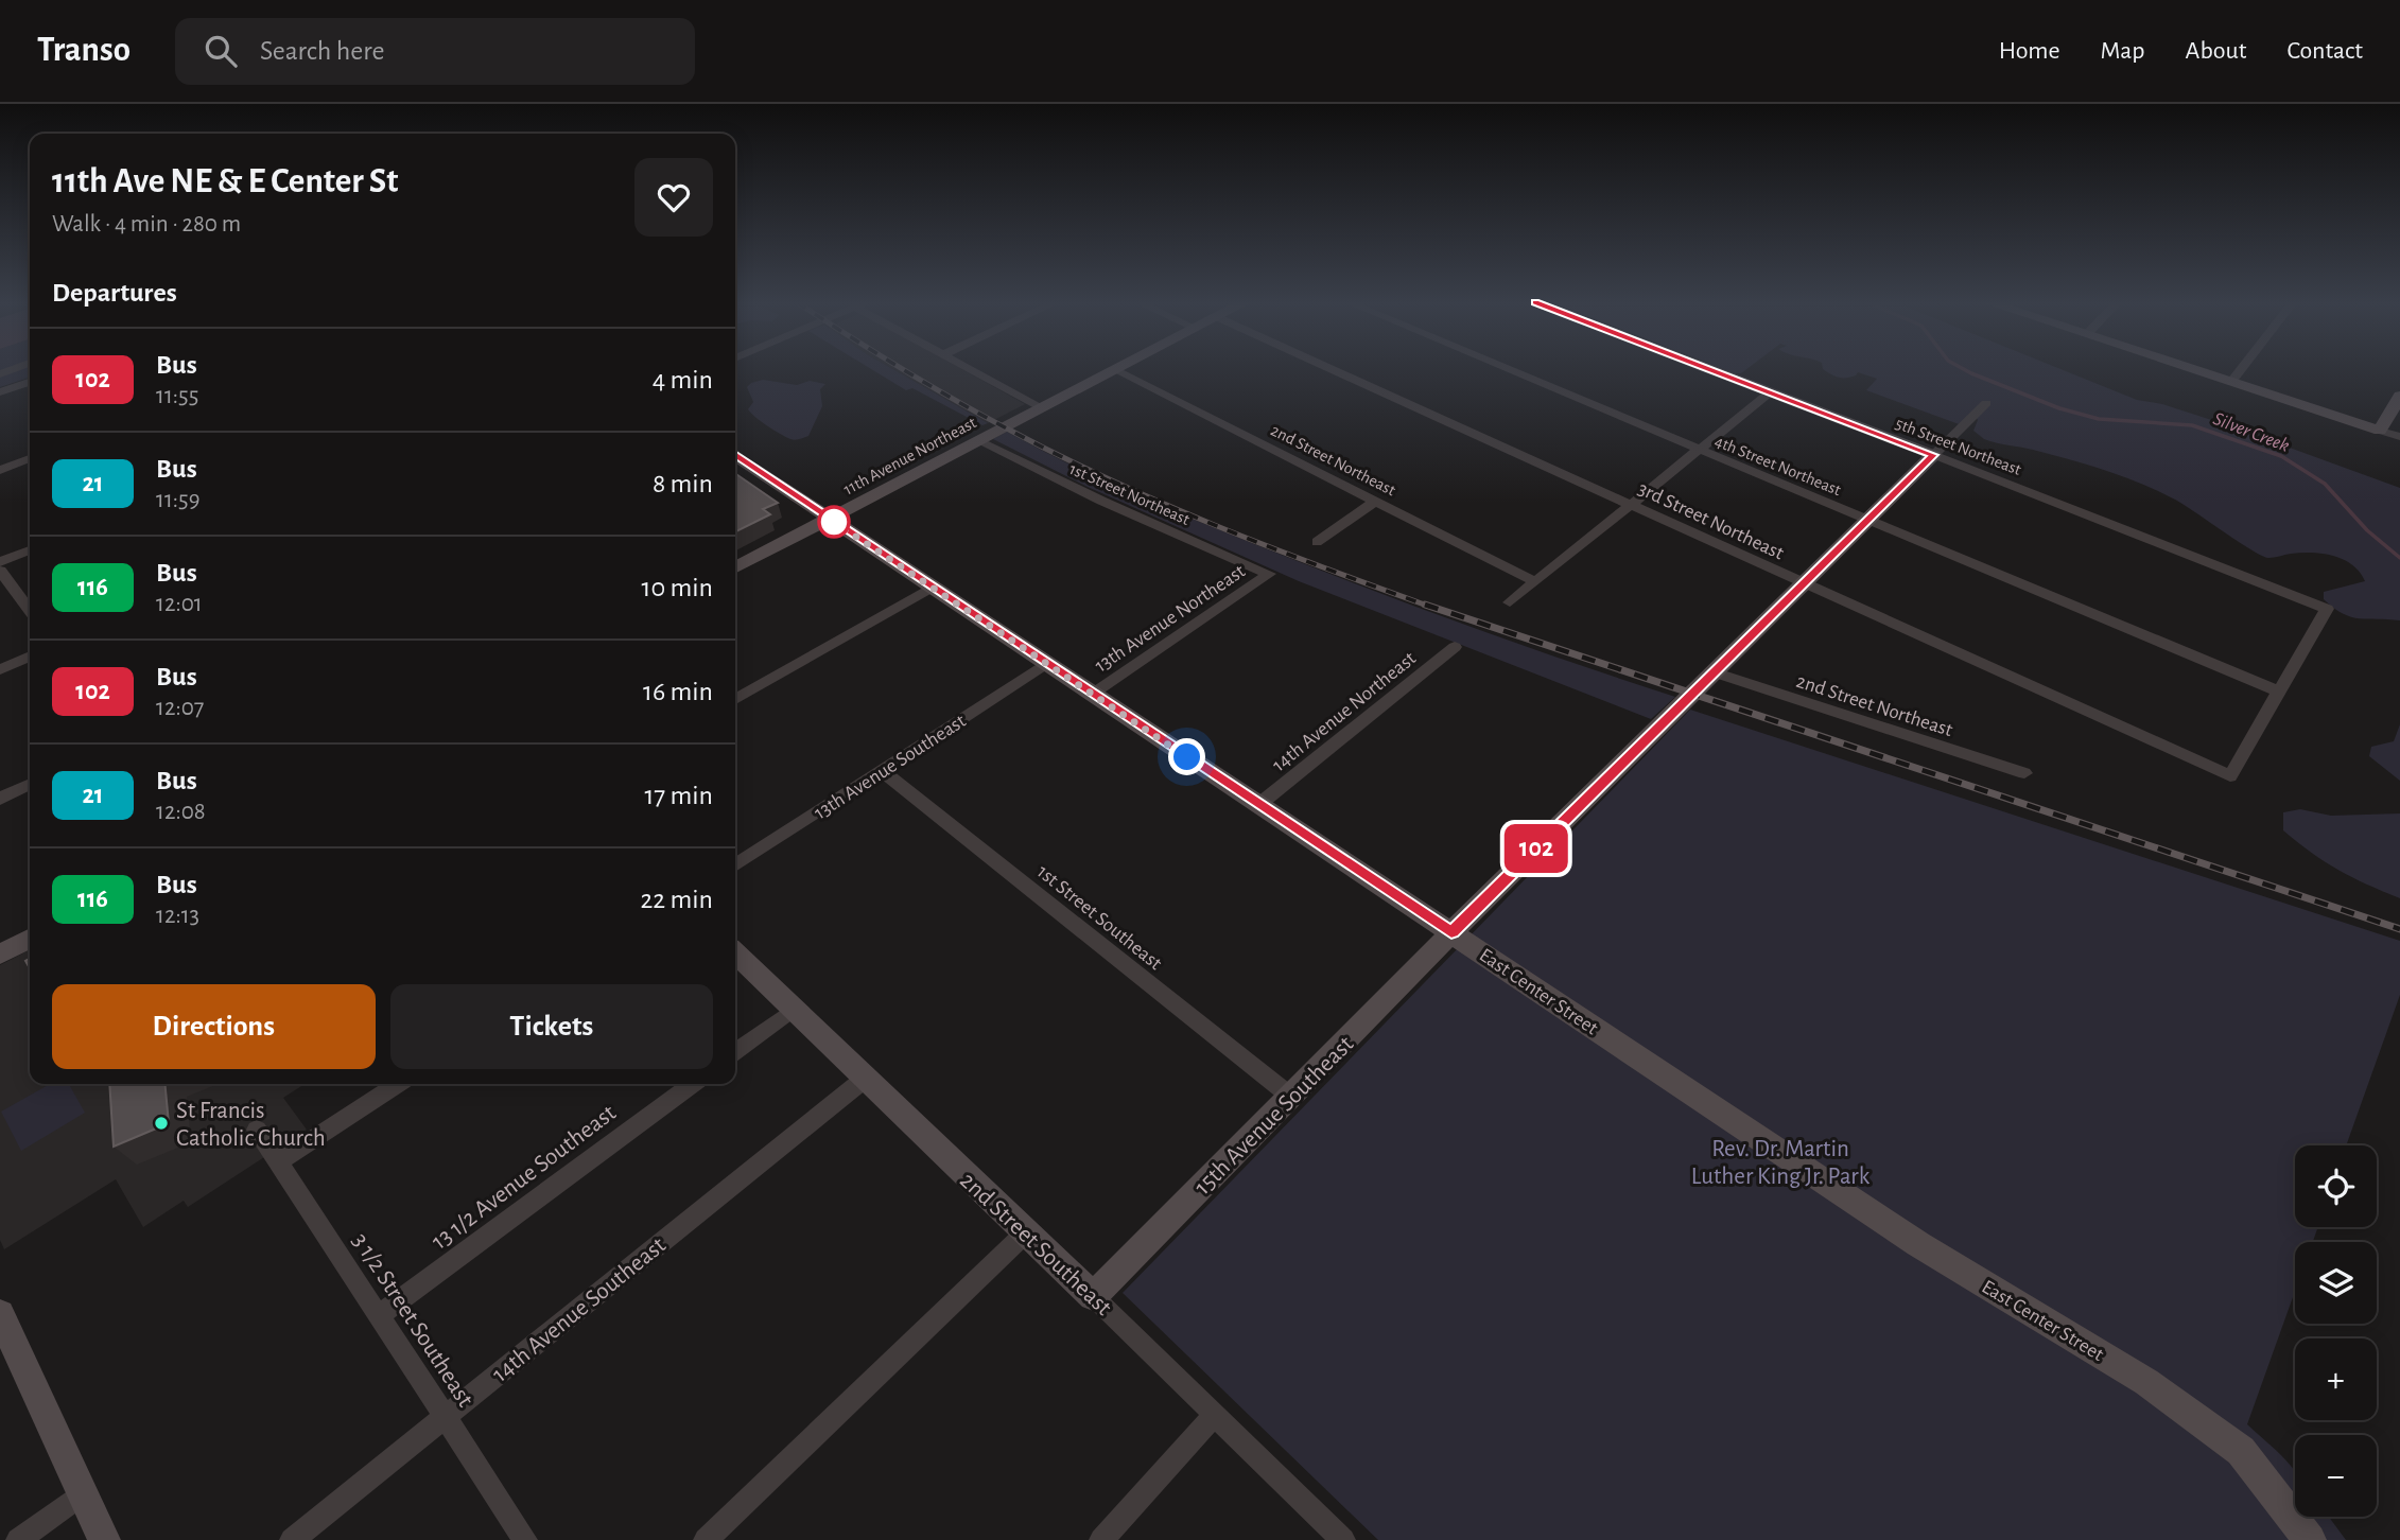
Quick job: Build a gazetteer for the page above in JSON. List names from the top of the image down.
{
  "streets": {
    "street": [
      "5th Street Northeast",
      "11th Avenue Northeast",
      "2nd Street Northeast",
      "4th Street Northeast",
      "1st Street Northeast",
      "3rd Street Northeast",
      "13th Avenue Northeast",
      "14th Avenue Northeast",
      "13th Avenue Southeast",
      "1st Street Southeast",
      "East Center Street",
      "15th Avenue Southeast",
      "13 1/2 Avenue Southeast",
      "2nd Street Southeast",
      "14th Avenue Southeast",
      "3 1/2 Street Southeast"
    ]
  },
  "crossings": [
    ["5th Street Northeast", "4th Street Northeast"],
    ["5th Street Northeast", "3rd Street Northeast"],
    ["5th Street Northeast", "15th Avenue Southeast"],
    ["11th Avenue Northeast", "2nd Street Northeast"],
    ["11th Avenue Northeast", "1st Street Northeast"],
    ["11th Avenue Northeast", "East Center Street"],
    ["2nd Street Northeast", "15th Avenue Southeast"],
    ["4th Street Northeast", "3rd Street Northeast"],
    ["4th Street Northeast", "15th Avenue Southeast"],
    ["1st Street Northeast", "13th Avenue Northeast"],
    ["3rd Street Northeast", "15th Avenue Southeast"],
    ["13th Avenue Northeast", "East Center Street"],
    ["14th Avenue Northeast", "East Center Street"],
    ["13th Avenue Southeast", "1st Street Southeast"],
    ["13th Avenue Southeast", "East Center Street"],
    ["1st Street Southeast", "15th Avenue Southeast"],
    ["East Center Street", "15th Avenue Southeast"],
    ["15th Avenue Southeast", "2nd Street Southeast"],
    ["13 1/2 Avenue Southeast", "3 1/2 Street Southeast"],
    ["2nd Street Southeast", "14th Avenue Southeast"],
    ["14th Avenue Southeast", "3 1/2 Street Southeast"]
  ],
  "water": ["Silver Creek"],
  "parks": ["Rev. Dr. Martin Luther King Jr. Park"],
  "places": ["St Francis Catholic Church"],
  "lines": ["bus line 102"],
  "page": {
    "header": "Transo",
    "search": "Search here",
    "nav": [
      "Home",
      "Map",
      "About",
      "Contact"
    ],
    "on_map": "102",
    "heading": [
      ["11th Ave NE & E Center St", "Walk · 4 min · 280 m"],
      "Departures"
    ],
    "list": [
      {
        "mark": "102",
        "name": "Bus",
        "note": "11:55",
        "value": "4 min"
      },
      {
        "mark": "21",
        "name": "Bus",
        "note": "11:59",
        "value": "8 min"
      },
      {
        "mark": "116",
        "name": "Bus",
        "note": "12:01",
        "value": "10 min"
      },
      {
        "mark": "102",
        "name": "Bus",
        "note": "12:07",
        "value": "16 min"
      },
      {
        "mark": "21",
        "name": "Bus",
        "note": "12:08",
        "value": "17 min"
      },
      {
        "mark": "116",
        "name": "Bus",
        "note": "12:13",
        "value": "22 min"
      }
    ],
    "buttons": ["Directions", "Tickets"],
    "map_buttons": ["+", "−"]
  }
}
